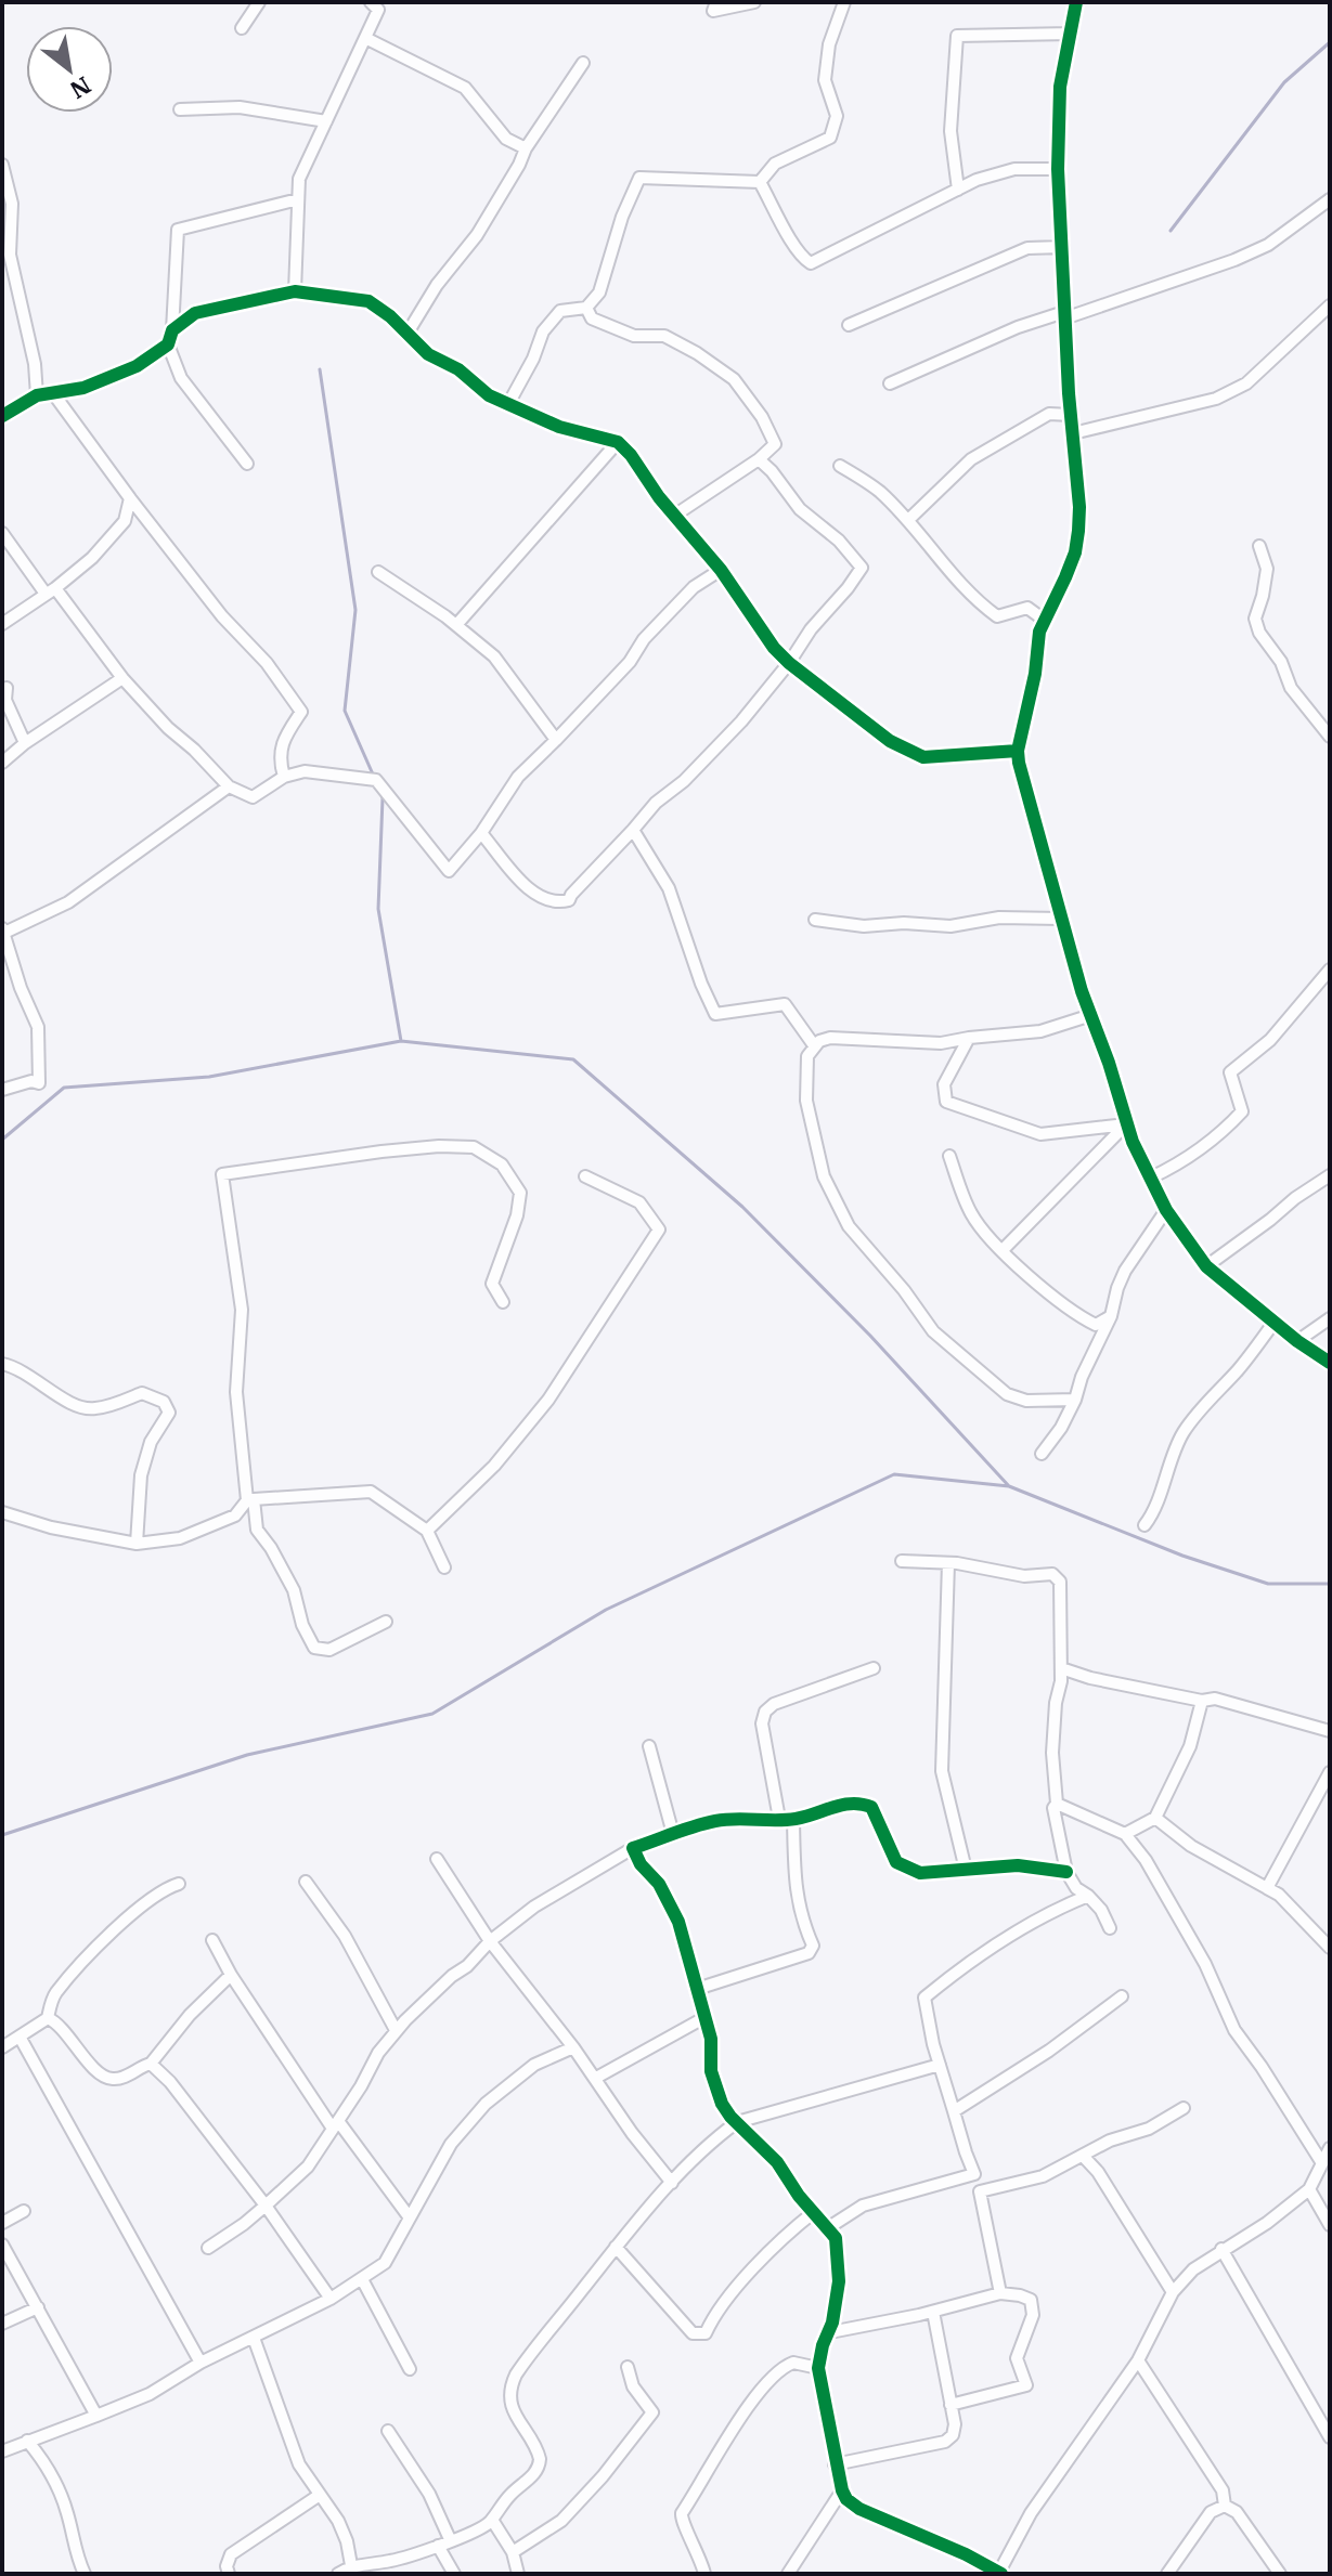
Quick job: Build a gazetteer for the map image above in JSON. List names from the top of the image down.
{
  "north": "bottom right"
}
